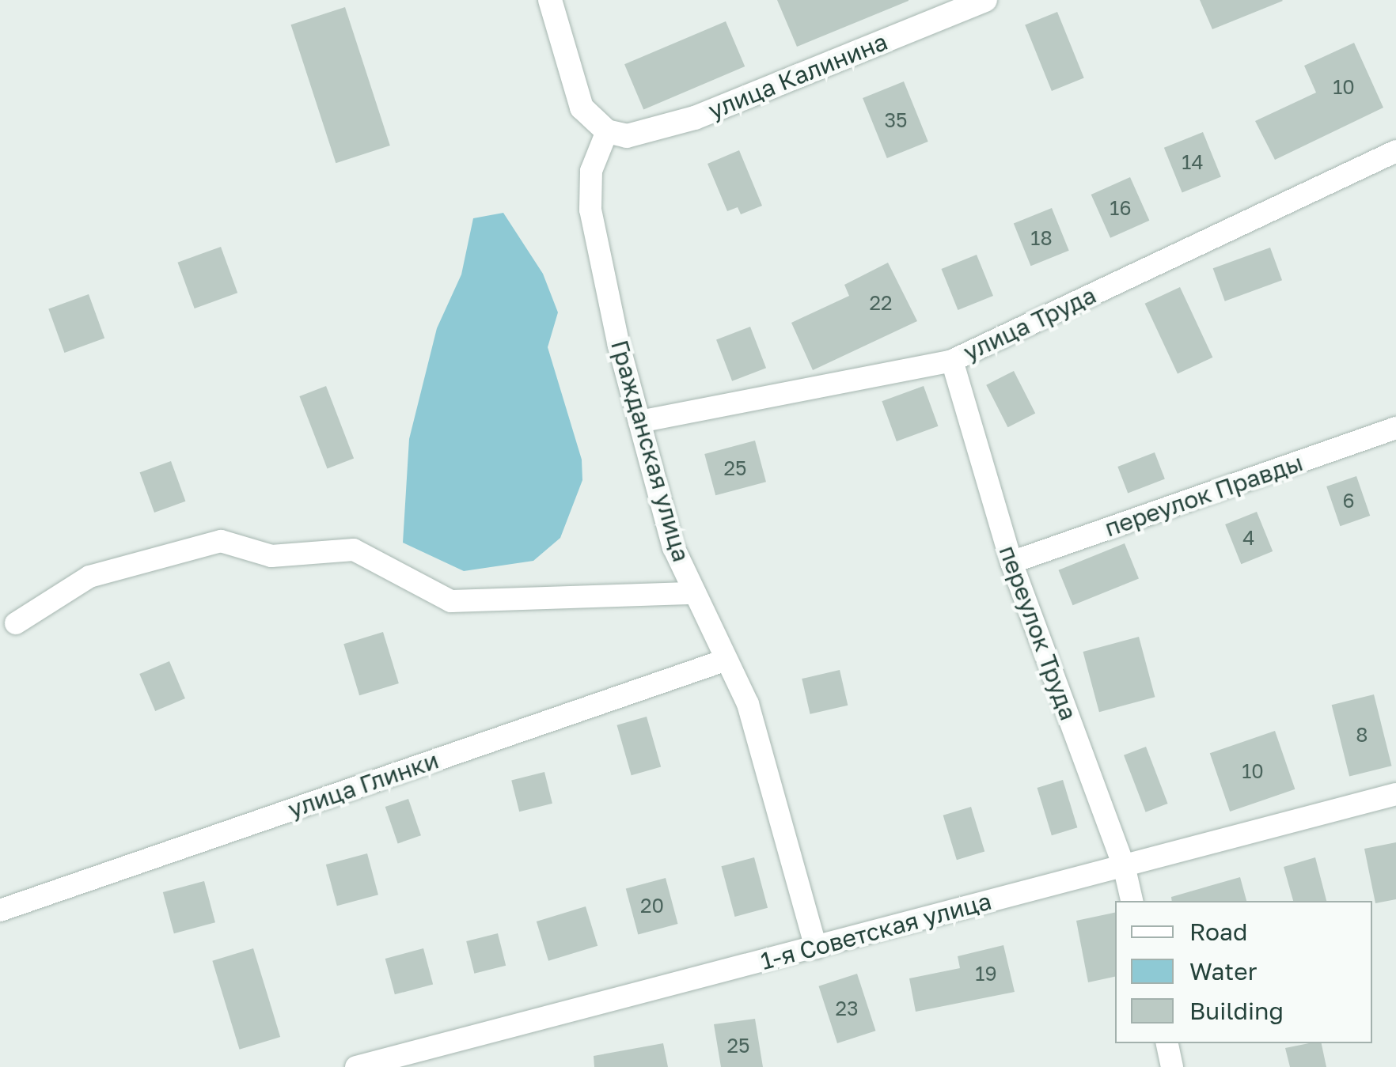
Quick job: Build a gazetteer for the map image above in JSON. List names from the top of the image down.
{
  "streets": {
    "main road": ["улица Калинина"],
    "street": [
      "улица Труда",
      "Гражданская улица",
      "переулок Правды",
      "переулок Труда",
      "улица Глинки",
      "1-я Советская улица"
    ]
  },
  "crossings": [
    ["улица Калинина", "Гражданская улица"],
    ["улица Труда", "Гражданская улица"],
    ["улица Труда", "переулок Труда"],
    ["Гражданская улица", "улица Глинки"],
    ["Гражданская улица", "1-я Советская улица"],
    ["переулок Правды", "переулок Труда"],
    ["переулок Труда", "1-я Советская улица"]
  ],
  "house_numbers": [
    "10",
    "35",
    "14",
    "16",
    "18",
    "22",
    "25",
    "6",
    "4",
    "8",
    "10",
    "20",
    "19",
    "23",
    "25"
  ],
  "legend": ["Road", "Water", "Building"]
}
